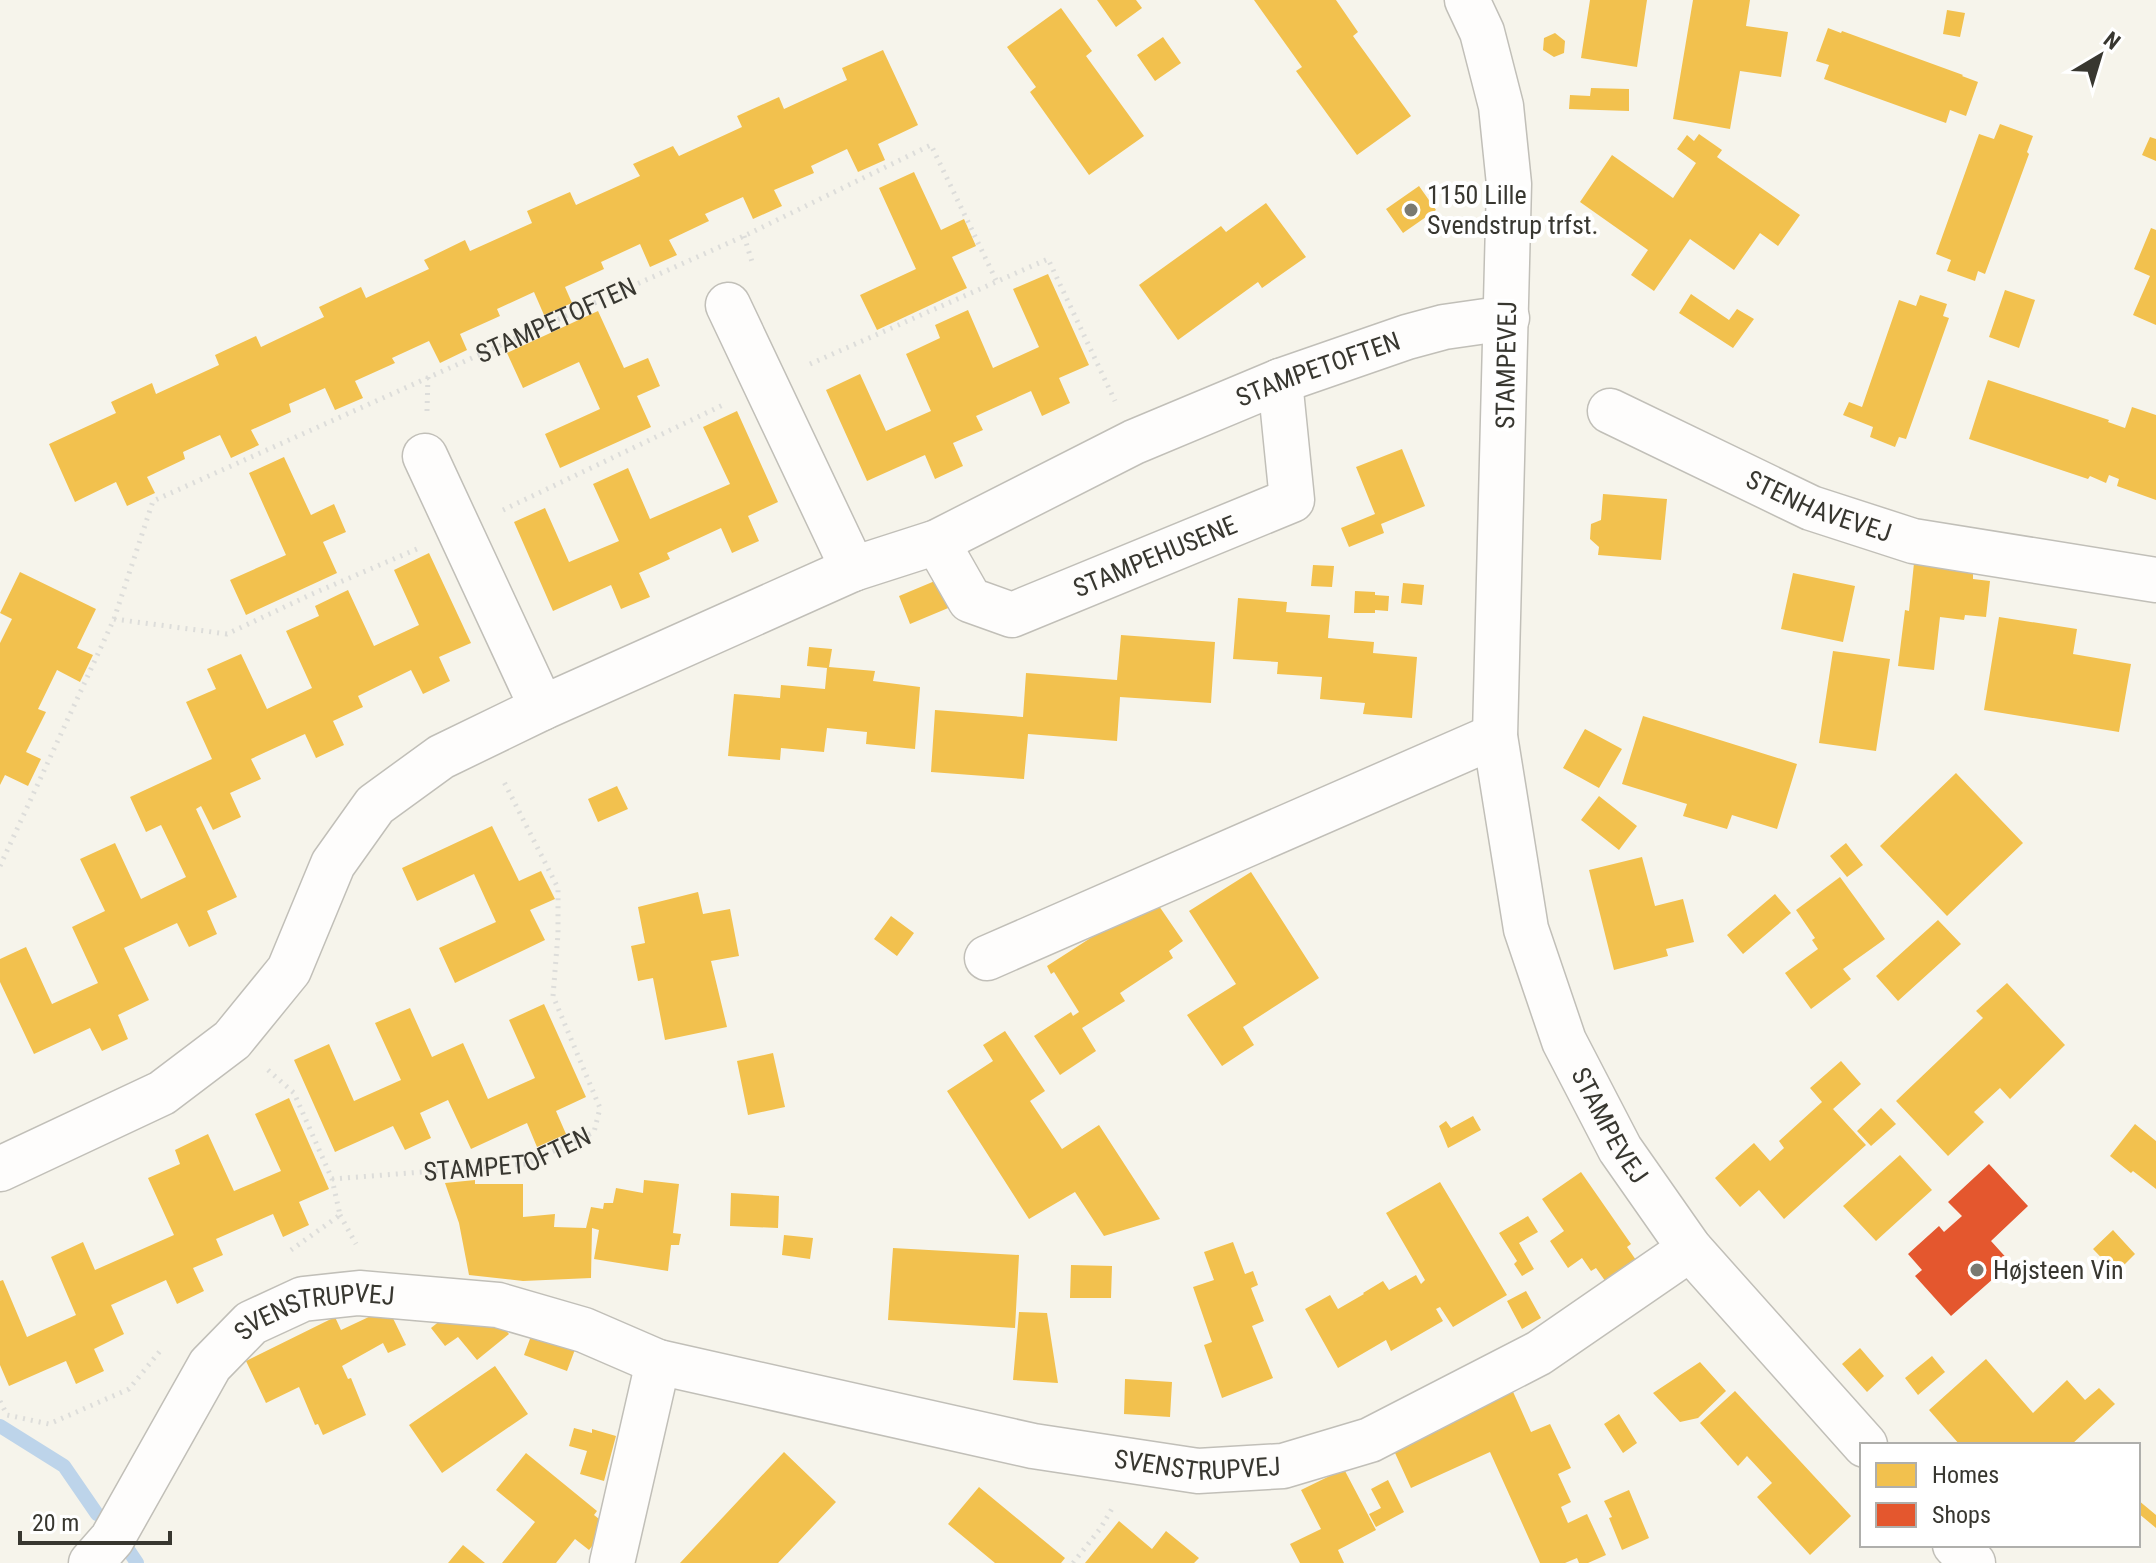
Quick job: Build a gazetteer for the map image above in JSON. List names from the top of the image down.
{
  "streets": {
    "street": [
      "STAMPETOFTEN",
      "STAMPEVEJ",
      "STENHAVEVEJ",
      "STAMPEHUSENE",
      "SVENSTRUPVEJ"
    ]
  },
  "crossings": [
    ["STAMPETOFTEN", "STAMPEVEJ"],
    ["STAMPETOFTEN", "STAMPEHUSENE"],
    ["STAMPEVEJ", "SVENSTRUPVEJ"]
  ],
  "places": ["1150 Lille Svendstrup trfst.", "Højsteen Vin"],
  "legend": ["Homes", "Shops"],
  "scale_bar": "20 m",
  "north": "top right"
}
